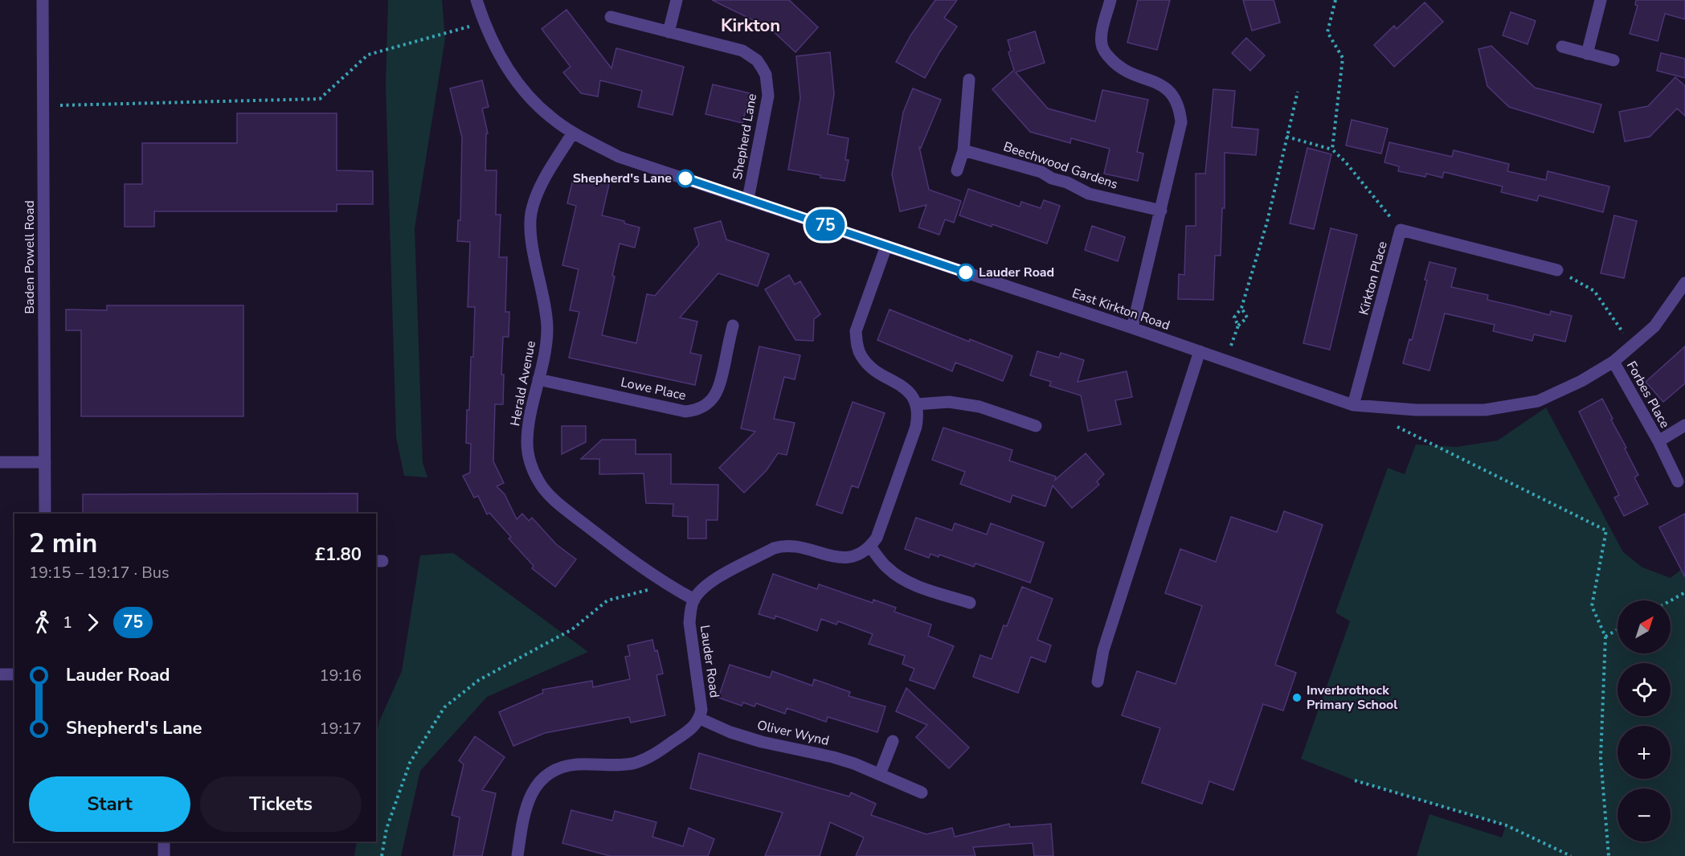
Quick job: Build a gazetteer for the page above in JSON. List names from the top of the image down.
{
  "streets": {
    "street": [
      "Shepherd Lane",
      "Beechwood Gardens",
      "Baden Powell Road",
      "Kirkton Place",
      "East Kirkton Road",
      "Herald Avenue",
      "Lowe Place",
      "Forbes Place",
      "Lauder Road",
      "Oliver Wynd"
    ]
  },
  "crossings": [
    ["Shepherd Lane", "East Kirkton Road"],
    ["Kirkton Place", "East Kirkton Road"],
    ["East Kirkton Road", "Herald Avenue"],
    ["East Kirkton Road", "Forbes Place"],
    ["Herald Avenue", "Lowe Place"],
    ["Herald Avenue", "Lauder Road"],
    ["Lauder Road", "Oliver Wynd"]
  ],
  "districts": ["Kirkton"],
  "places": ["Shepherd's Lane", "Lauder Road", "Inverbrothock Primary School"],
  "lines": ["bus line 75"],
  "north": "top right",
  "page": {
    "on_map": "75",
    "heading": ["2 min", "19:15 – 19:17 · Bus", "£1.80"],
    "legs": ["1", "75"],
    "map_buttons": ["+", "−"],
    "list": [
      {
        "name": "Lauder Road",
        "value": "19:16"
      },
      {
        "name": "Shepherd's Lane",
        "value": "19:17"
      }
    ],
    "buttons": ["Start", "Tickets"]
  }
}
